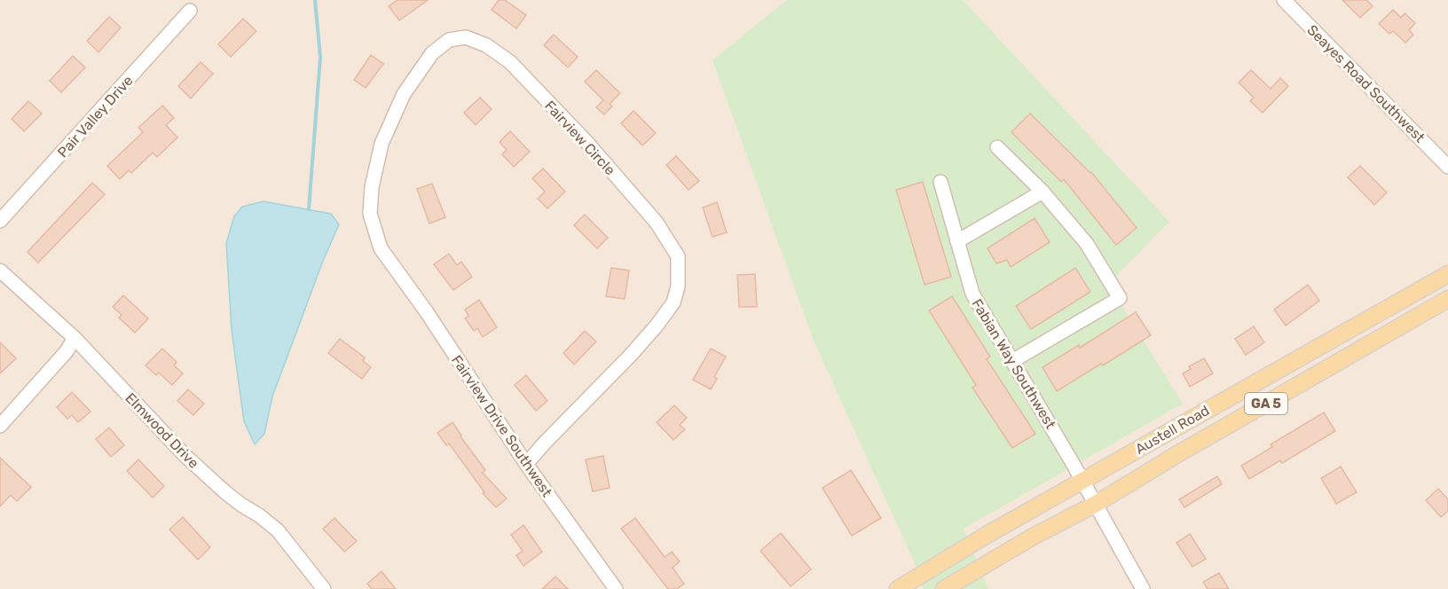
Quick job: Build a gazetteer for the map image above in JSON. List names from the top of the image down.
{
  "streets": {
    "main road": ["GA 5", "Austell Road"],
    "street": [
      "Seayes Road Southwest",
      "Pair Valley Drive",
      "Fairview Circle",
      "Fabian Way Southwest",
      "Fairview Drive Southwest",
      "Elmwood Drive"
    ]
  },
  "crossings": [
    ["Fairview Circle", "Fairview Drive Southwest"],
    ["Fabian Way Southwest", "Austell Road"]
  ]
}
